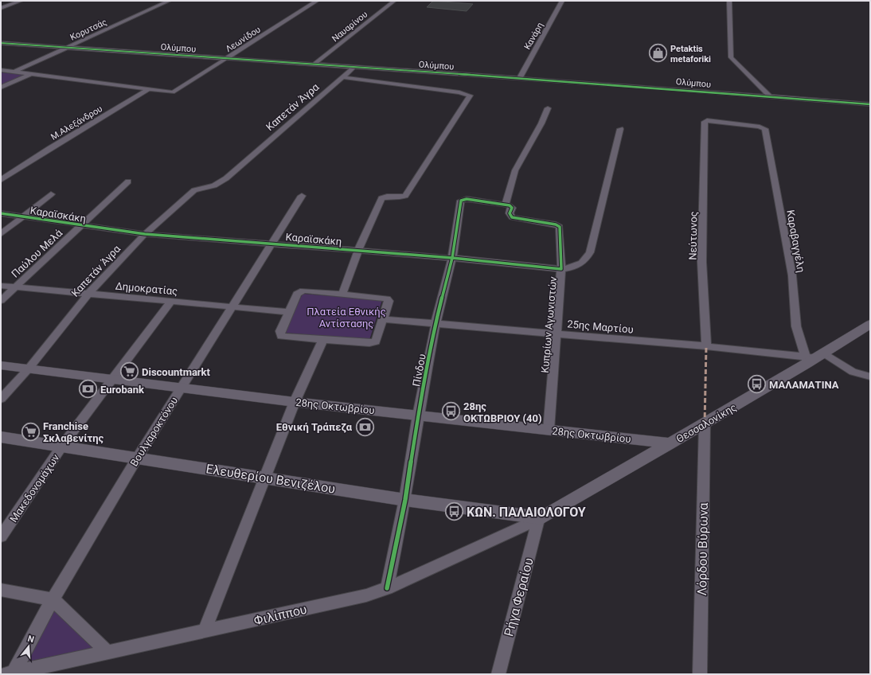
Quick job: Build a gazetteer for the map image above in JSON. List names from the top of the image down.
{
  "streets": {
    "main road": ["28ης Οκτωβρίου", "Θεσσαλονίκης", "Ελευθερίου Βενιζέλου"],
    "street": [
      "Ναυαρίνου",
      "Κορυτσάς",
      "Κανάρη",
      "Λεωνίδου",
      "Ολύμπου",
      "Καπετάν Άγρα",
      "Μ.Αλεξάνδρου",
      "Καραϊσκάκη",
      "Νεύτωνος",
      "Καραβαγγέλη",
      "Παύλου Μελά",
      "Δημοκρατίας",
      "Κυπρίων Αγωνιστών",
      "25ης Μαρτίου",
      "Πίνδου",
      "Βουλγαροκτόνου",
      "Μακεδονομάχων",
      "Λόρδου Βύρωνα",
      "Ρήγα Φεραίου",
      "Φιλίππου"
    ]
  },
  "crossings": [
    ["Ναυαρίνου", "Ολύμπου"],
    ["Κορυτσάς", "Ολύμπου"],
    ["Κανάρη", "Ολύμπου"],
    ["Λεωνίδου", "Ολύμπου"],
    ["Λεωνίδου", "Μ.Αλεξάνδρου"],
    ["Ολύμπου", "Καπετάν Άγρα"],
    ["Καπετάν Άγρα", "Καραϊσκάκη"],
    ["Καπετάν Άγρα", "Δημοκρατίας"],
    ["Καπετάν Άγρα", "28ης Οκτωβρίου"],
    ["Καραϊσκάκη", "Παύλου Μελά"],
    ["Καραϊσκάκη", "Κυπρίων Αγωνιστών"],
    ["Καραϊσκάκη", "Πίνδου"],
    ["Καραϊσκάκη", "Βουλγαροκτόνου"],
    ["Νεύτωνος", "Καραβαγγέλη"],
    ["Νεύτωνος", "25ης Μαρτίου"],
    ["Καραβαγγέλη", "25ης Μαρτίου"],
    ["Καραβαγγέλη", "Θεσσαλονίκης"],
    ["Παύλου Μελά", "Δημοκρατίας"],
    ["Δημοκρατίας", "Βουλγαροκτόνου"],
    ["Δημοκρατίας", "Μακεδονομάχων"],
    ["Κυπρίων Αγωνιστών", "25ης Μαρτίου"],
    ["Κυπρίων Αγωνιστών", "28ης Οκτωβρίου"],
    ["25ης Μαρτίου", "Πίνδου"],
    ["25ης Μαρτίου", "Θεσσαλονίκης"],
    ["Πίνδου", "28ης Οκτωβρίου"],
    ["Πίνδου", "Ελευθερίου Βενιζέλου"],
    ["Πίνδου", "Φιλίππου"],
    ["28ης Οκτωβρίου", "Θεσσαλονίκης"],
    ["28ης Οκτωβρίου", "Βουλγαροκτόνου"],
    ["28ης Οκτωβρίου", "Μακεδονομάχων"],
    ["Θεσσαλονίκης", "Ελευθερίου Βενιζέλου"],
    ["Θεσσαλονίκης", "Λόρδου Βύρωνα"],
    ["Θεσσαλονίκης", "Ρήγα Φεραίου"],
    ["Θεσσαλονίκης", "Φιλίππου"],
    ["Βουλγαροκτόνου", "Ελευθερίου Βενιζέλου"],
    ["Βουλγαροκτόνου", "Φιλίππου"],
    ["Ελευθερίου Βενιζέλου", "Μακεδονομάχων"],
    ["Ελευθερίου Βενιζέλου", "Ρήγα Φεραίου"],
    ["Ελευθερίου Βενιζέλου", "Φιλίππου"],
    ["Ρήγα Φεραίου", "Φιλίππου"]
  ],
  "parks": ["Πλατεία Εθνικής Αντίστασης"],
  "places": {
    "shop": ["Petaktis metaforiki"],
    "supermarket": ["Discountmarkt", "Franchise Σκλαβενίτης"],
    "bus stop": ["ΜΑΛΑΜΑΤΙΝΑ", "28ης ΟΚΤΩΒΡΙΟΥ (40)", "ΚΩΝ. ΠΑΛΑΙΟΛΟΓΟΥ"],
    "bank": ["Eurobank", "Εθνική Τράπεζα"]
  },
  "north": "top"
}
